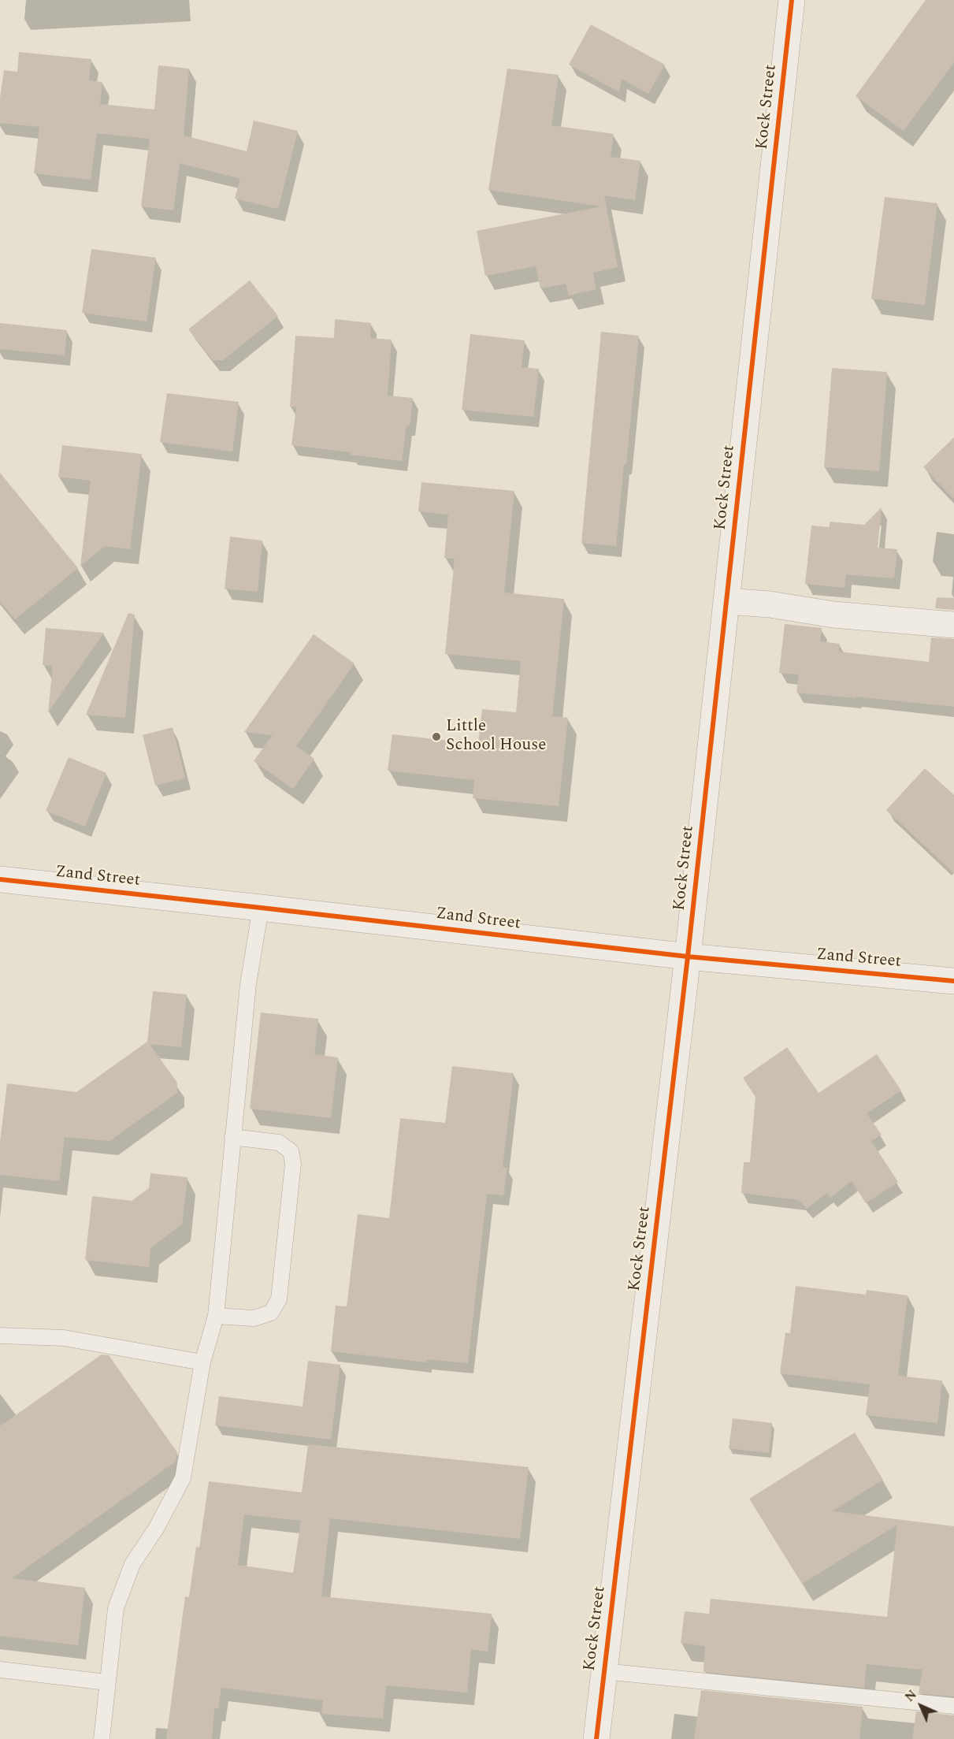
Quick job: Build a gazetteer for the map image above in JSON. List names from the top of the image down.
{
  "streets": {
    "street": ["Kock Street", "Zand Street"]
  },
  "crossings": [
    ["Kock Street", "Zand Street"]
  ],
  "places": ["Little School House"],
  "north": "top left"
}
